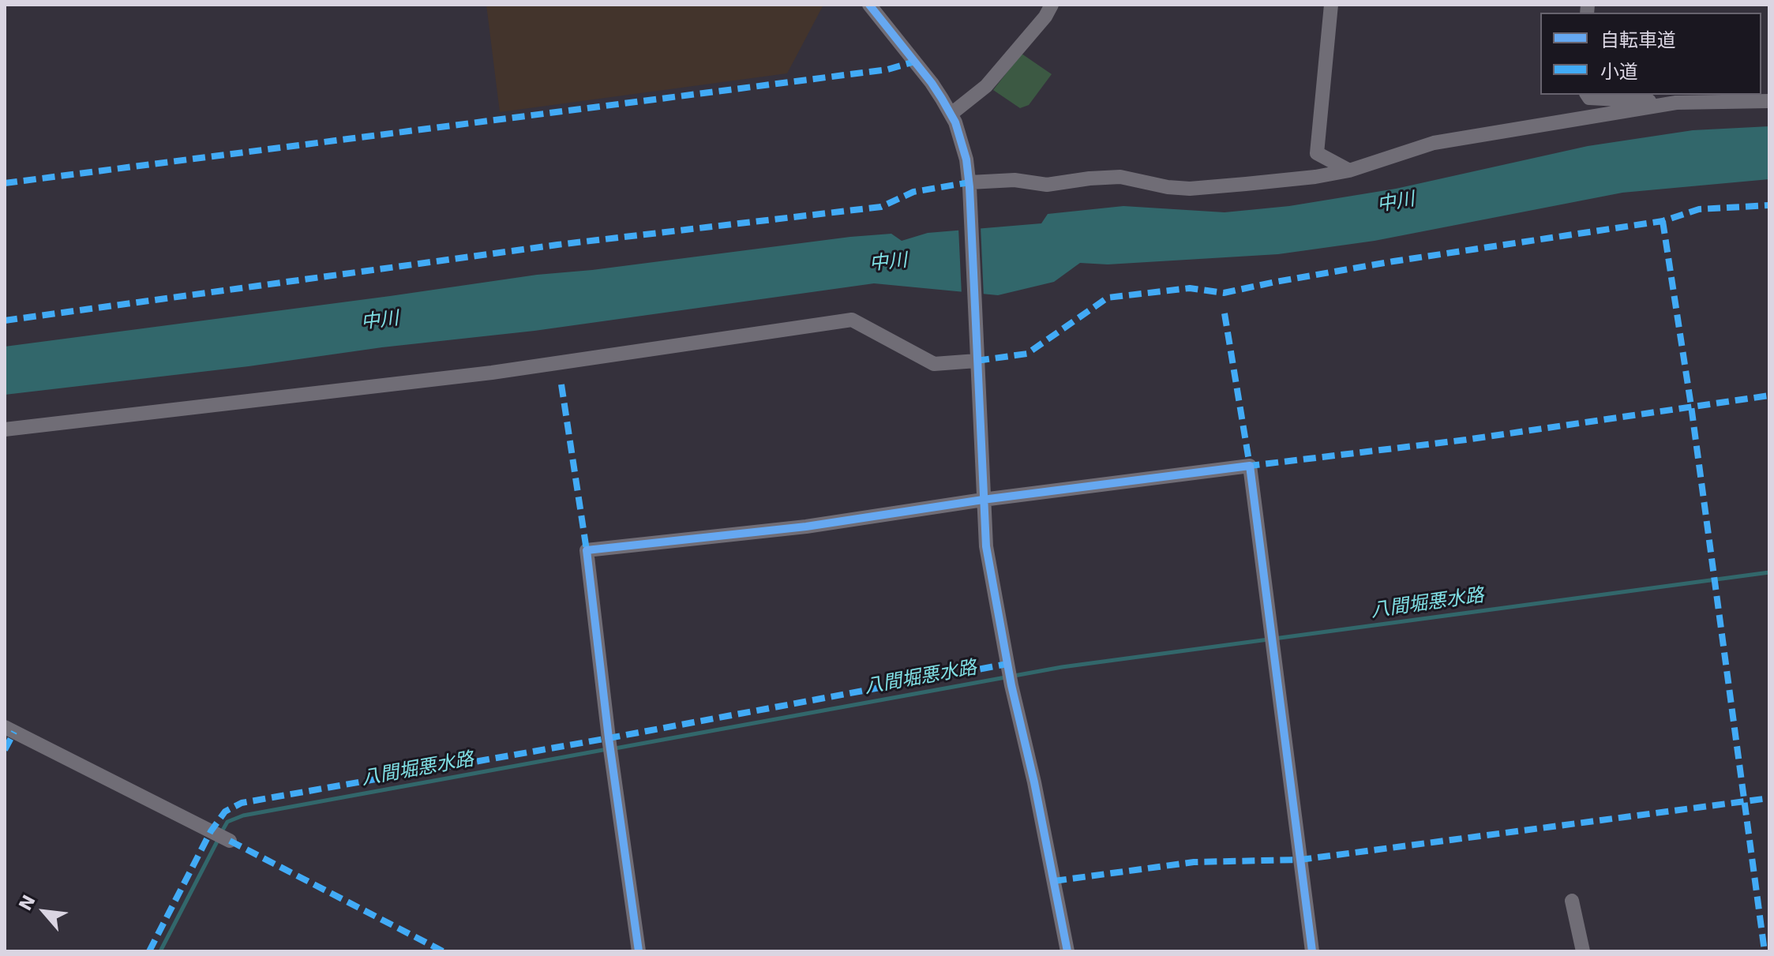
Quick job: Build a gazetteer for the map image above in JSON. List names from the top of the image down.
{
  "water": ["中川", "八間堀悪水路"],
  "legend": ["自転車道", "小道"],
  "north": "top left"
}
